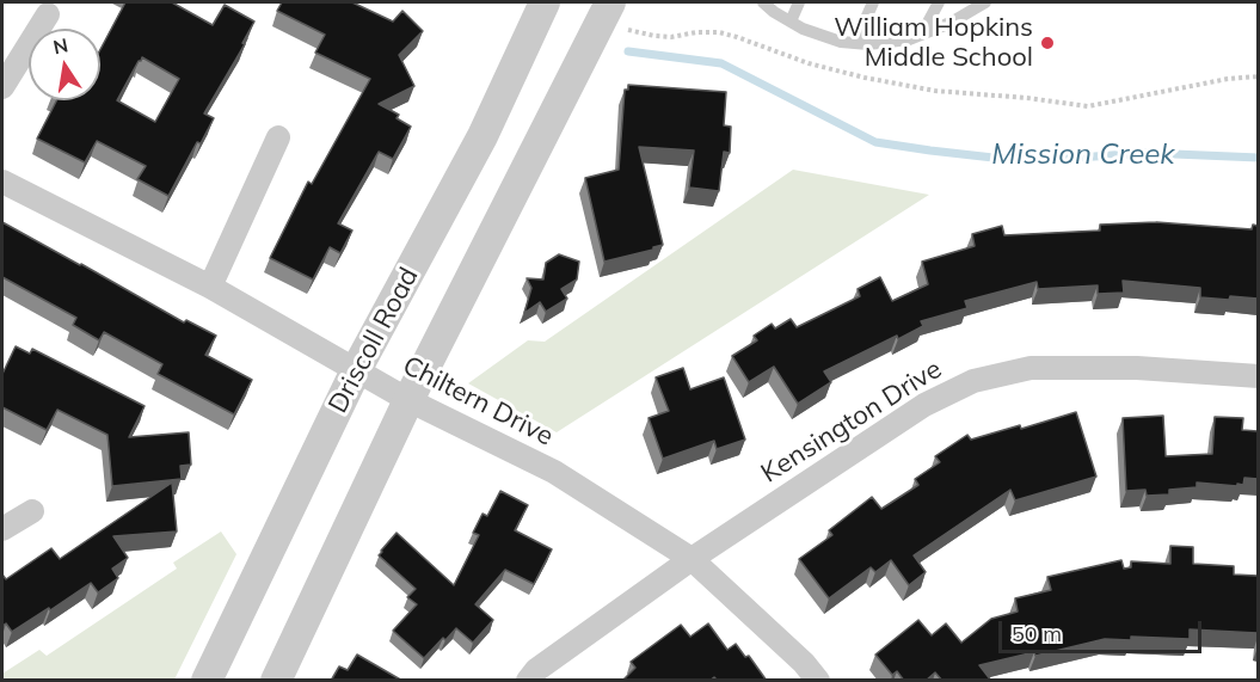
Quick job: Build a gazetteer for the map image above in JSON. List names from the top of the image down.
{
  "streets": {
    "street": ["Driscoll Road", "Chiltern Drive", "Kensington Drive"]
  },
  "crossings": [
    ["Driscoll Road", "Chiltern Drive"],
    ["Chiltern Drive", "Kensington Drive"]
  ],
  "water": ["Mission Creek"],
  "places": ["William Hopkins Middle School"],
  "scale_bar": "50 m",
  "north": "top"
}
